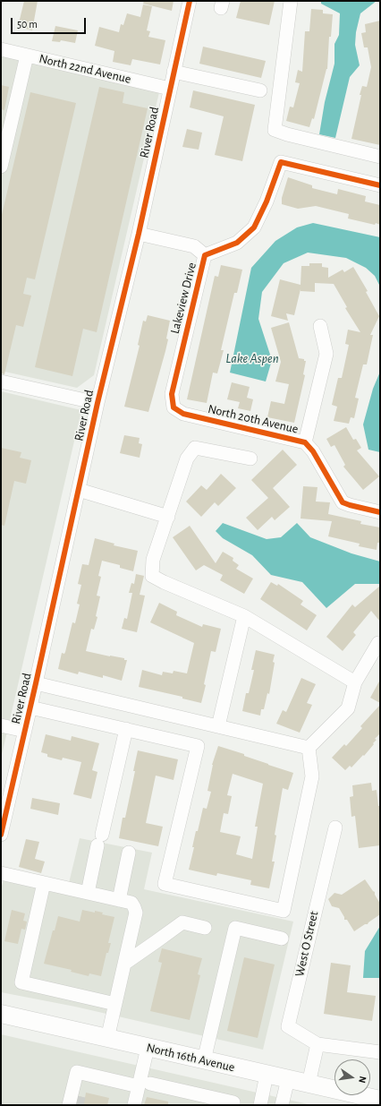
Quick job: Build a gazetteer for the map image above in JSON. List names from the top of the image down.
{
  "streets": {
    "main road": ["North 16th Avenue"],
    "street": [
      "North 22nd Avenue",
      "River Road",
      "Lakeview Drive",
      "North 20th Avenue",
      "West O Street"
    ]
  },
  "crossings": [
    ["North 22nd Avenue", "River Road"],
    ["Lakeview Drive", "North 20th Avenue"]
  ],
  "water": ["Lake Aspen"],
  "scale_bar": "50 m",
  "north": "right"
}
